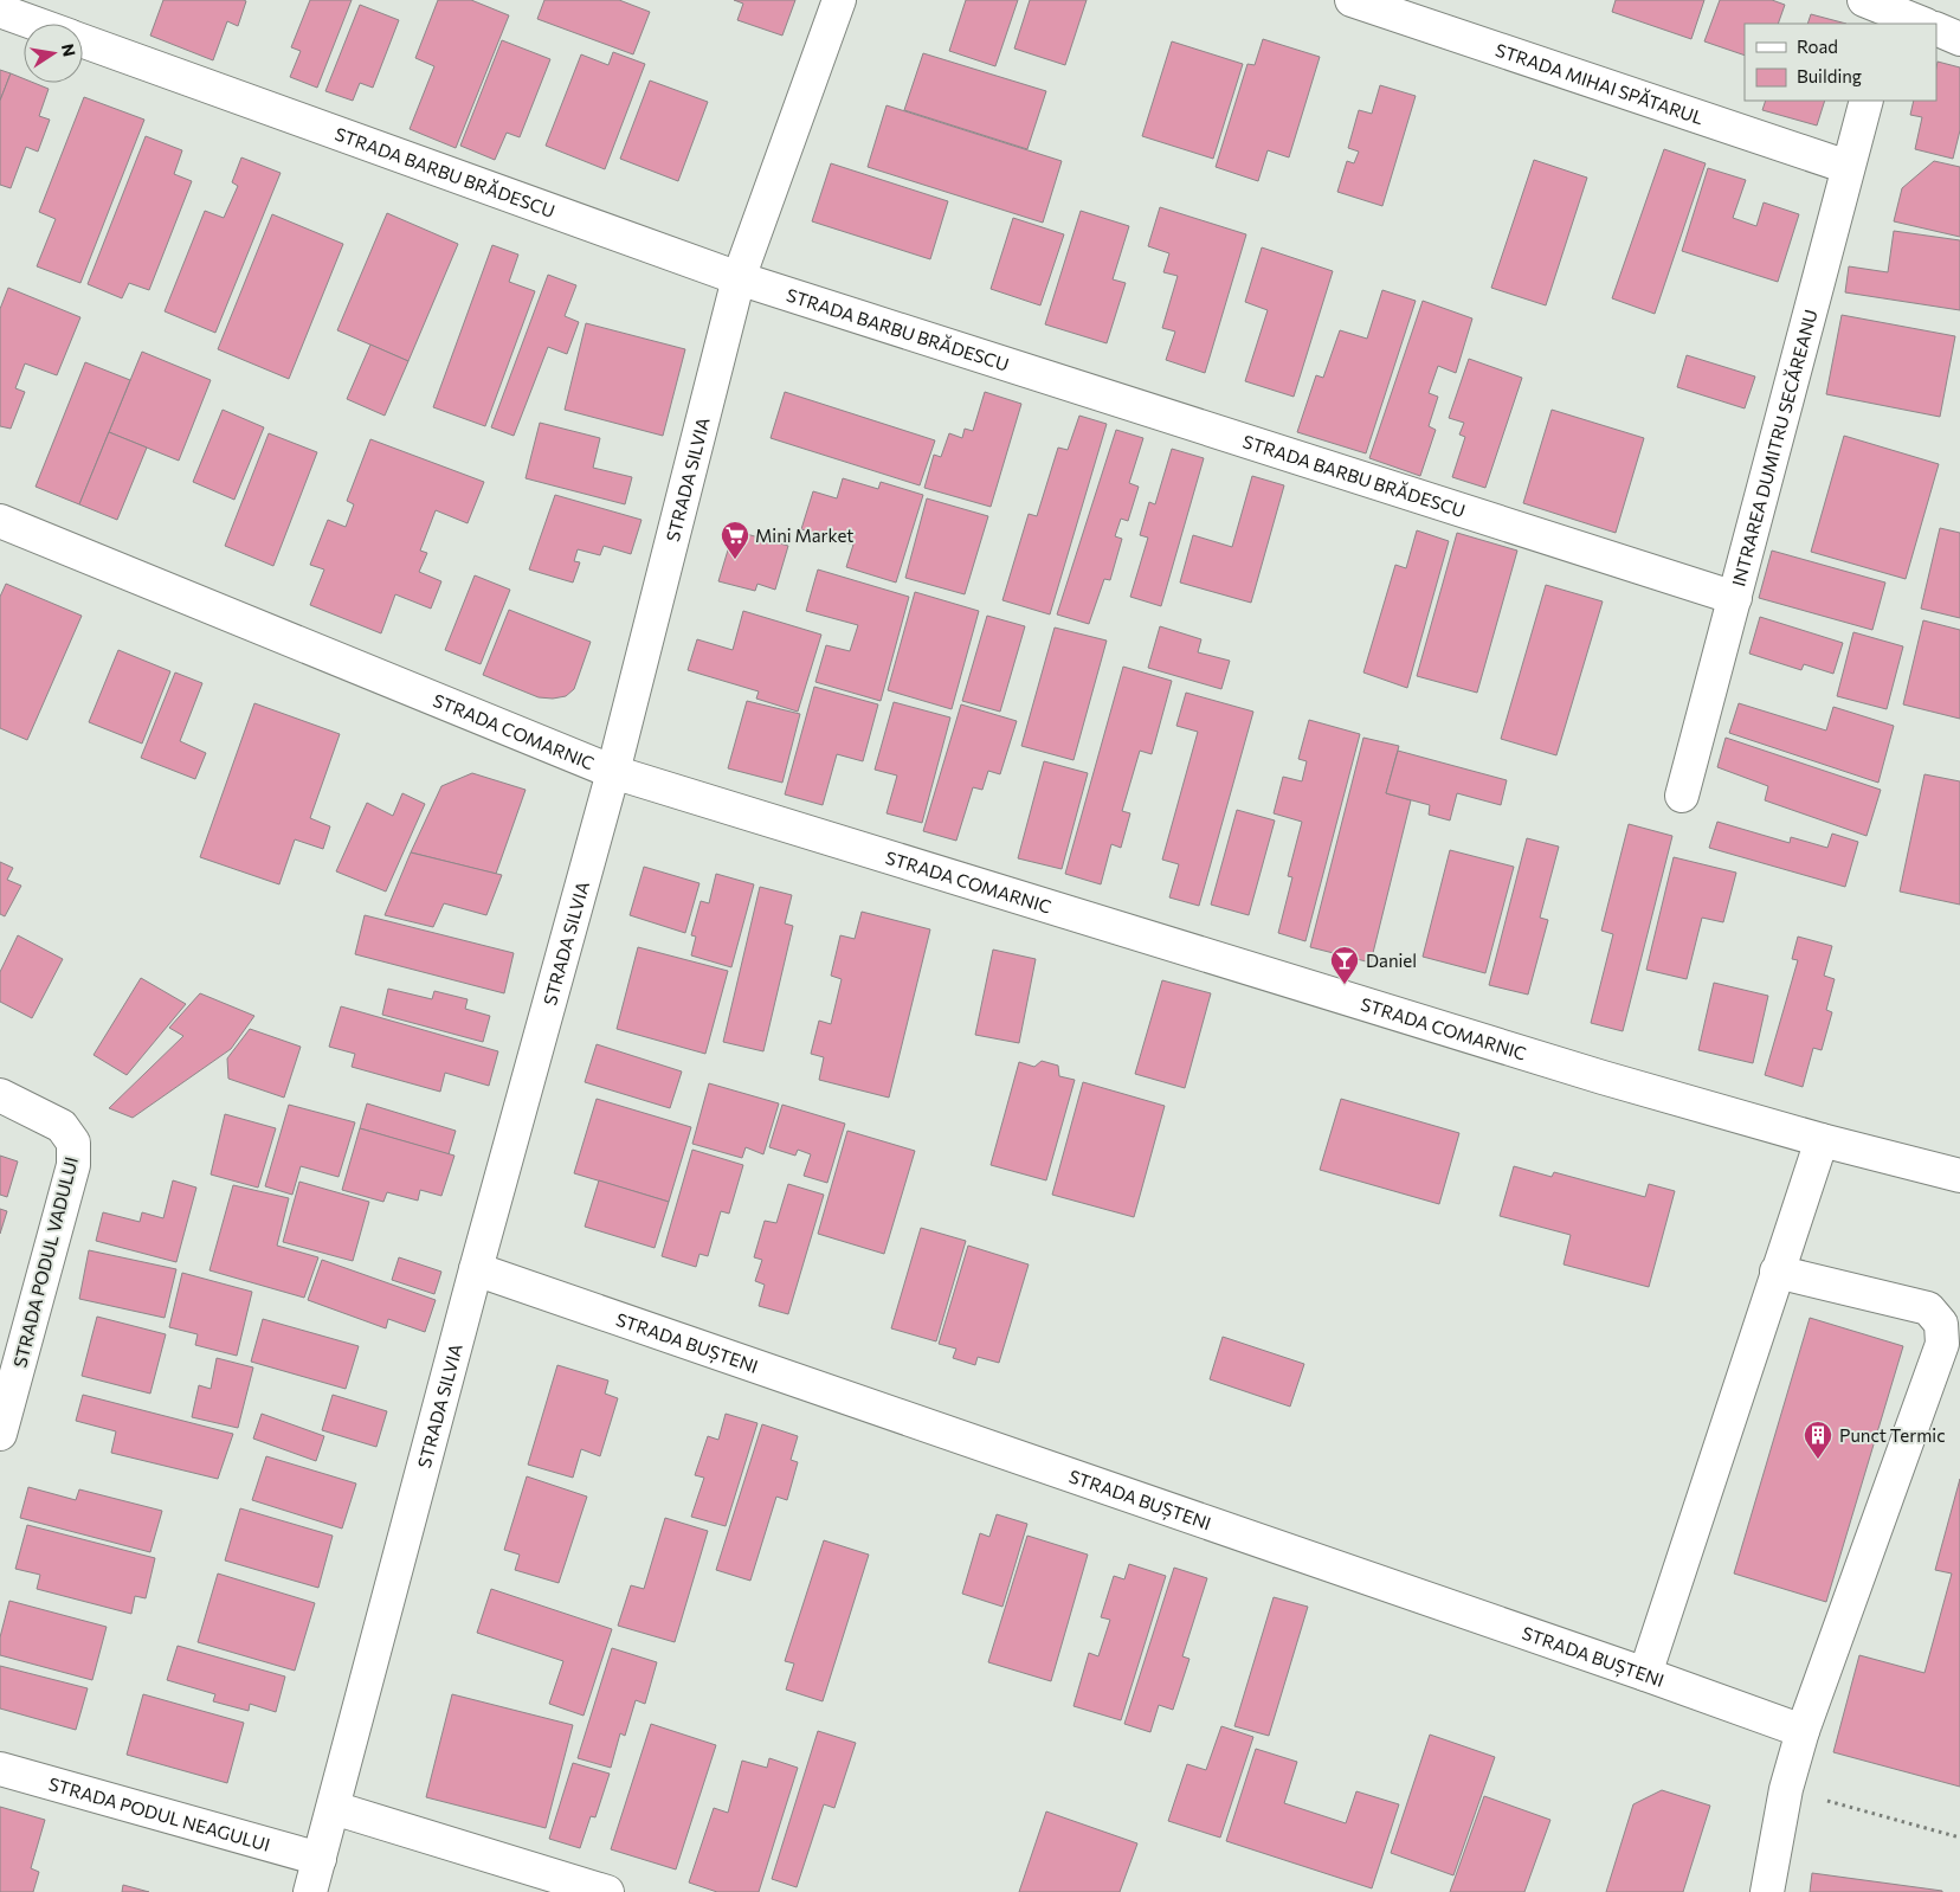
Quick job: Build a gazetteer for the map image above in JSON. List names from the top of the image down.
{
  "streets": {
    "street": [
      "STRADA MIHAI SPĂTARUL",
      "STRADA BARBU BRĂDESCU",
      "INTRAREA DUMITRU SECĂREANU",
      "STRADA SILVIA",
      "STRADA COMARNIC",
      "STRADA PODUL VADULUI",
      "STRADA BUȘTENI",
      "STRADA PODUL NEAGULUI"
    ]
  },
  "crossings": [
    ["STRADA MIHAI SPĂTARUL", "INTRAREA DUMITRU SECĂREANU"],
    ["STRADA BARBU BRĂDESCU", "INTRAREA DUMITRU SECĂREANU"],
    ["STRADA BARBU BRĂDESCU", "STRADA SILVIA"],
    ["STRADA SILVIA", "STRADA COMARNIC"],
    ["STRADA SILVIA", "STRADA BUȘTENI"],
    ["STRADA SILVIA", "STRADA PODUL NEAGULUI"]
  ],
  "places": {
    "supermarket": ["Mini Market"],
    "bar": ["Daniel"],
    "building": ["Punct Termic"]
  },
  "legend": ["Road", "Building"],
  "north": "right"
}
